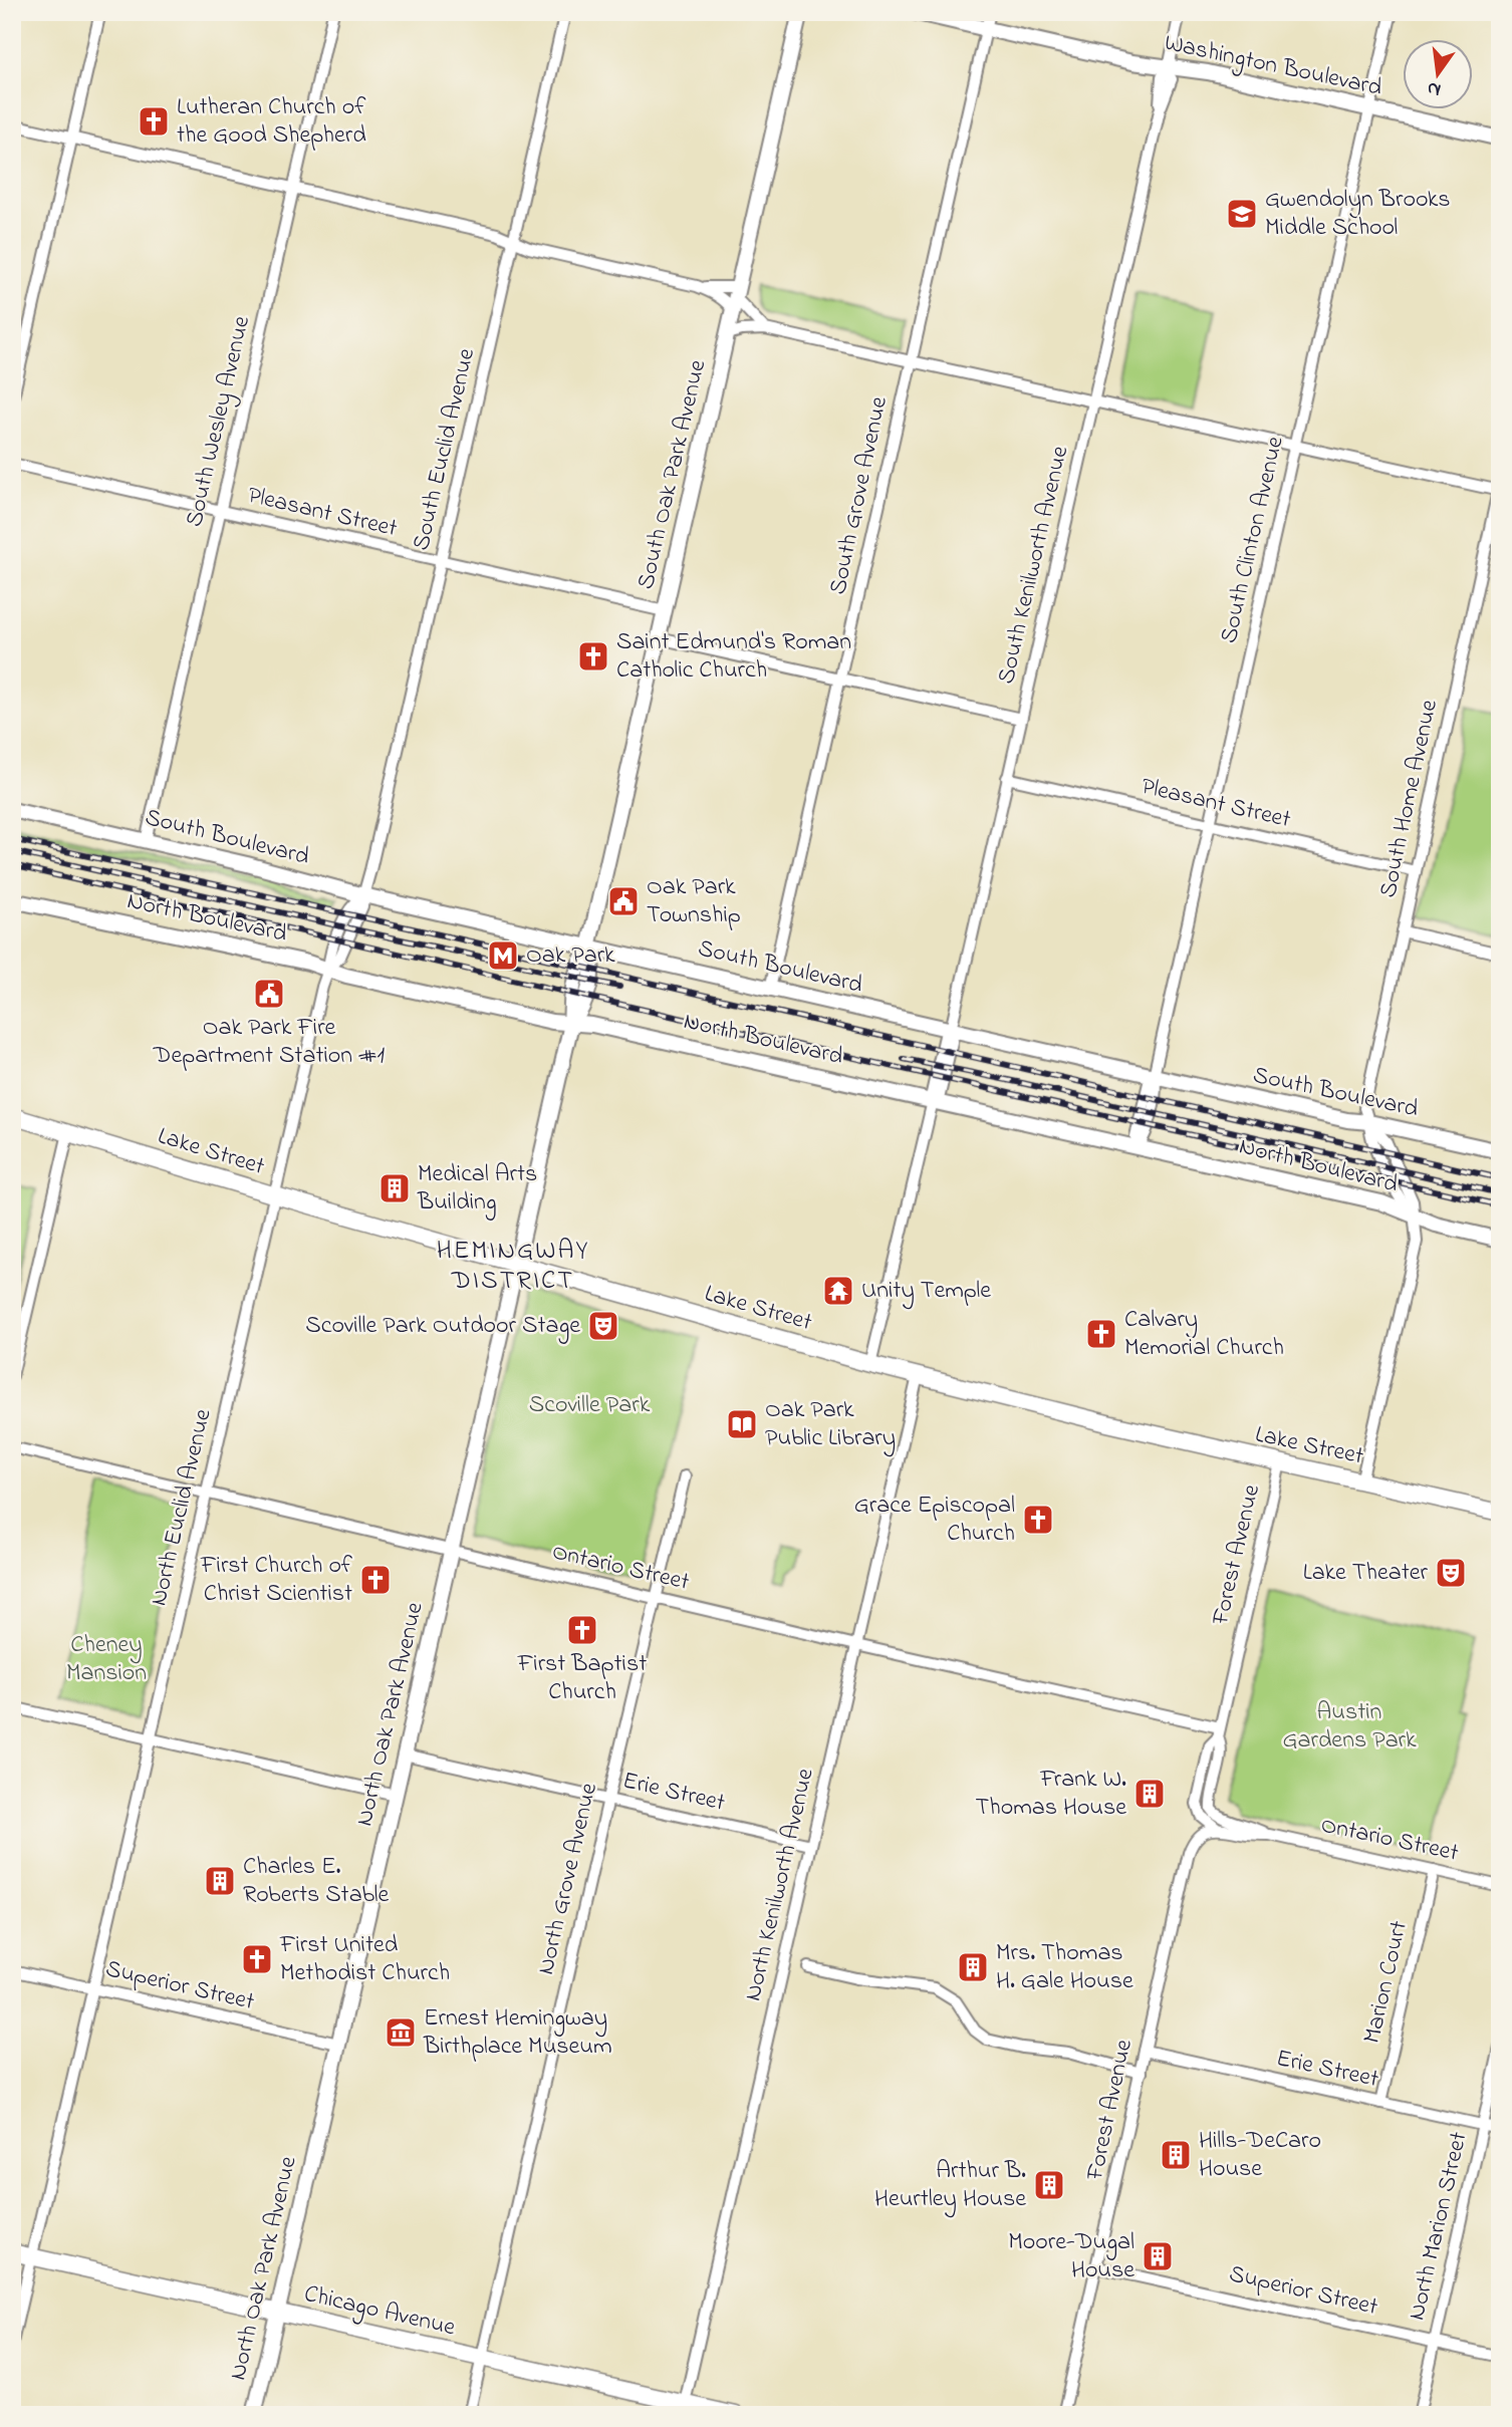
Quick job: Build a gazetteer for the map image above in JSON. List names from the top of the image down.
{
  "streets": {
    "main road": ["Lake Street", "Chicago Avenue"],
    "street": [
      "Washington Boulevard",
      "South Wesley Avenue",
      "South Euclid Avenue",
      "South Oak Park Avenue",
      "South Grove Avenue",
      "Pleasant Street",
      "South Clinton Avenue",
      "South Kenilworth Avenue",
      "South Home Avenue",
      "South Boulevard",
      "North Boulevard",
      "North Euclid Avenue",
      "Forest Avenue",
      "Ontario Street",
      "North Oak Park Avenue",
      "Erie Street",
      "North Grove Avenue",
      "North Kenilworth Avenue",
      "Marion Court",
      "Superior Street",
      "North Marion Street"
    ]
  },
  "crossings": [
    ["Washington Boulevard", "South Grove Avenue"],
    ["Washington Boulevard", "South Clinton Avenue"],
    ["Washington Boulevard", "South Kenilworth Avenue"],
    ["South Wesley Avenue", "Pleasant Street"],
    ["South Wesley Avenue", "South Boulevard"],
    ["South Euclid Avenue", "Pleasant Street"],
    ["South Euclid Avenue", "South Boulevard"],
    ["South Euclid Avenue", "North Euclid Avenue"],
    ["South Oak Park Avenue", "Pleasant Street"],
    ["South Oak Park Avenue", "South Boulevard"],
    ["South Oak Park Avenue", "North Oak Park Avenue"],
    ["South Grove Avenue", "South Boulevard"],
    ["Pleasant Street", "South Clinton Avenue"],
    ["Pleasant Street", "South Kenilworth Avenue"],
    ["Pleasant Street", "South Home Avenue"],
    ["South Clinton Avenue", "South Boulevard"],
    ["South Clinton Avenue", "North Boulevard"],
    ["South Kenilworth Avenue", "South Boulevard"],
    ["South Home Avenue", "South Boulevard"],
    ["South Home Avenue", "North Boulevard"],
    ["South Boulevard", "North Euclid Avenue"],
    ["South Boulevard", "North Oak Park Avenue"],
    ["North Boulevard", "North Euclid Avenue"],
    ["North Boulevard", "North Oak Park Avenue"],
    ["Lake Street", "North Euclid Avenue"],
    ["Lake Street", "Forest Avenue"],
    ["Lake Street", "North Oak Park Avenue"],
    ["Lake Street", "North Kenilworth Avenue"],
    ["North Euclid Avenue", "Ontario Street"],
    ["North Euclid Avenue", "Superior Street"],
    ["North Euclid Avenue", "Chicago Avenue"],
    ["Forest Avenue", "Ontario Street"],
    ["Forest Avenue", "Erie Street"],
    ["Forest Avenue", "Superior Street"],
    ["Ontario Street", "North Oak Park Avenue"],
    ["Ontario Street", "North Grove Avenue"],
    ["Ontario Street", "North Kenilworth Avenue"],
    ["Ontario Street", "Marion Court"],
    ["North Oak Park Avenue", "Erie Street"],
    ["North Oak Park Avenue", "Superior Street"],
    ["North Oak Park Avenue", "Chicago Avenue"],
    ["Erie Street", "North Grove Avenue"],
    ["Erie Street", "North Kenilworth Avenue"],
    ["Erie Street", "Marion Court"],
    ["Erie Street", "North Marion Street"],
    ["North Grove Avenue", "Chicago Avenue"],
    ["North Kenilworth Avenue", "Chicago Avenue"],
    ["Superior Street", "North Marion Street"]
  ],
  "districts": ["HEMINGWAY DISTRICT"],
  "parks": ["Scoville Park", "Cheney Mansion", "Austin Gardens Park"],
  "places": {
    "church": [
      "Lutheran Church of the Good Shepherd",
      "Saint Edmund's Roman Catholic Church",
      "Calvary Memorial Church",
      "Grace Episcopal Church",
      "First Church of Christ Scientist",
      "First Baptist Church",
      "First United Methodist Church"
    ],
    "school or university": ["Gwendolyn Brooks Middle School"],
    "public building": ["Oak Park Township", "Oak Park Fire Department Station #1"],
    "metro station": ["Oak Park"],
    "building": [
      "Medical Arts Building",
      "Frank W. Thomas House",
      "Charles E. Roberts Stable",
      "Mrs. Thomas H. Gale House",
      "Hills-DeCaro House",
      "Arthur B. Heurtley House",
      "Moore-Dugal House"
    ],
    "temple": ["Unity Temple"],
    "theatre": ["Scoville Park Outdoor Stage", "Lake Theater"],
    "library": ["Oak Park Public Library"],
    "museum": ["Ernest Hemingway Birthplace Museum"]
  },
  "north": "bottom"
}
